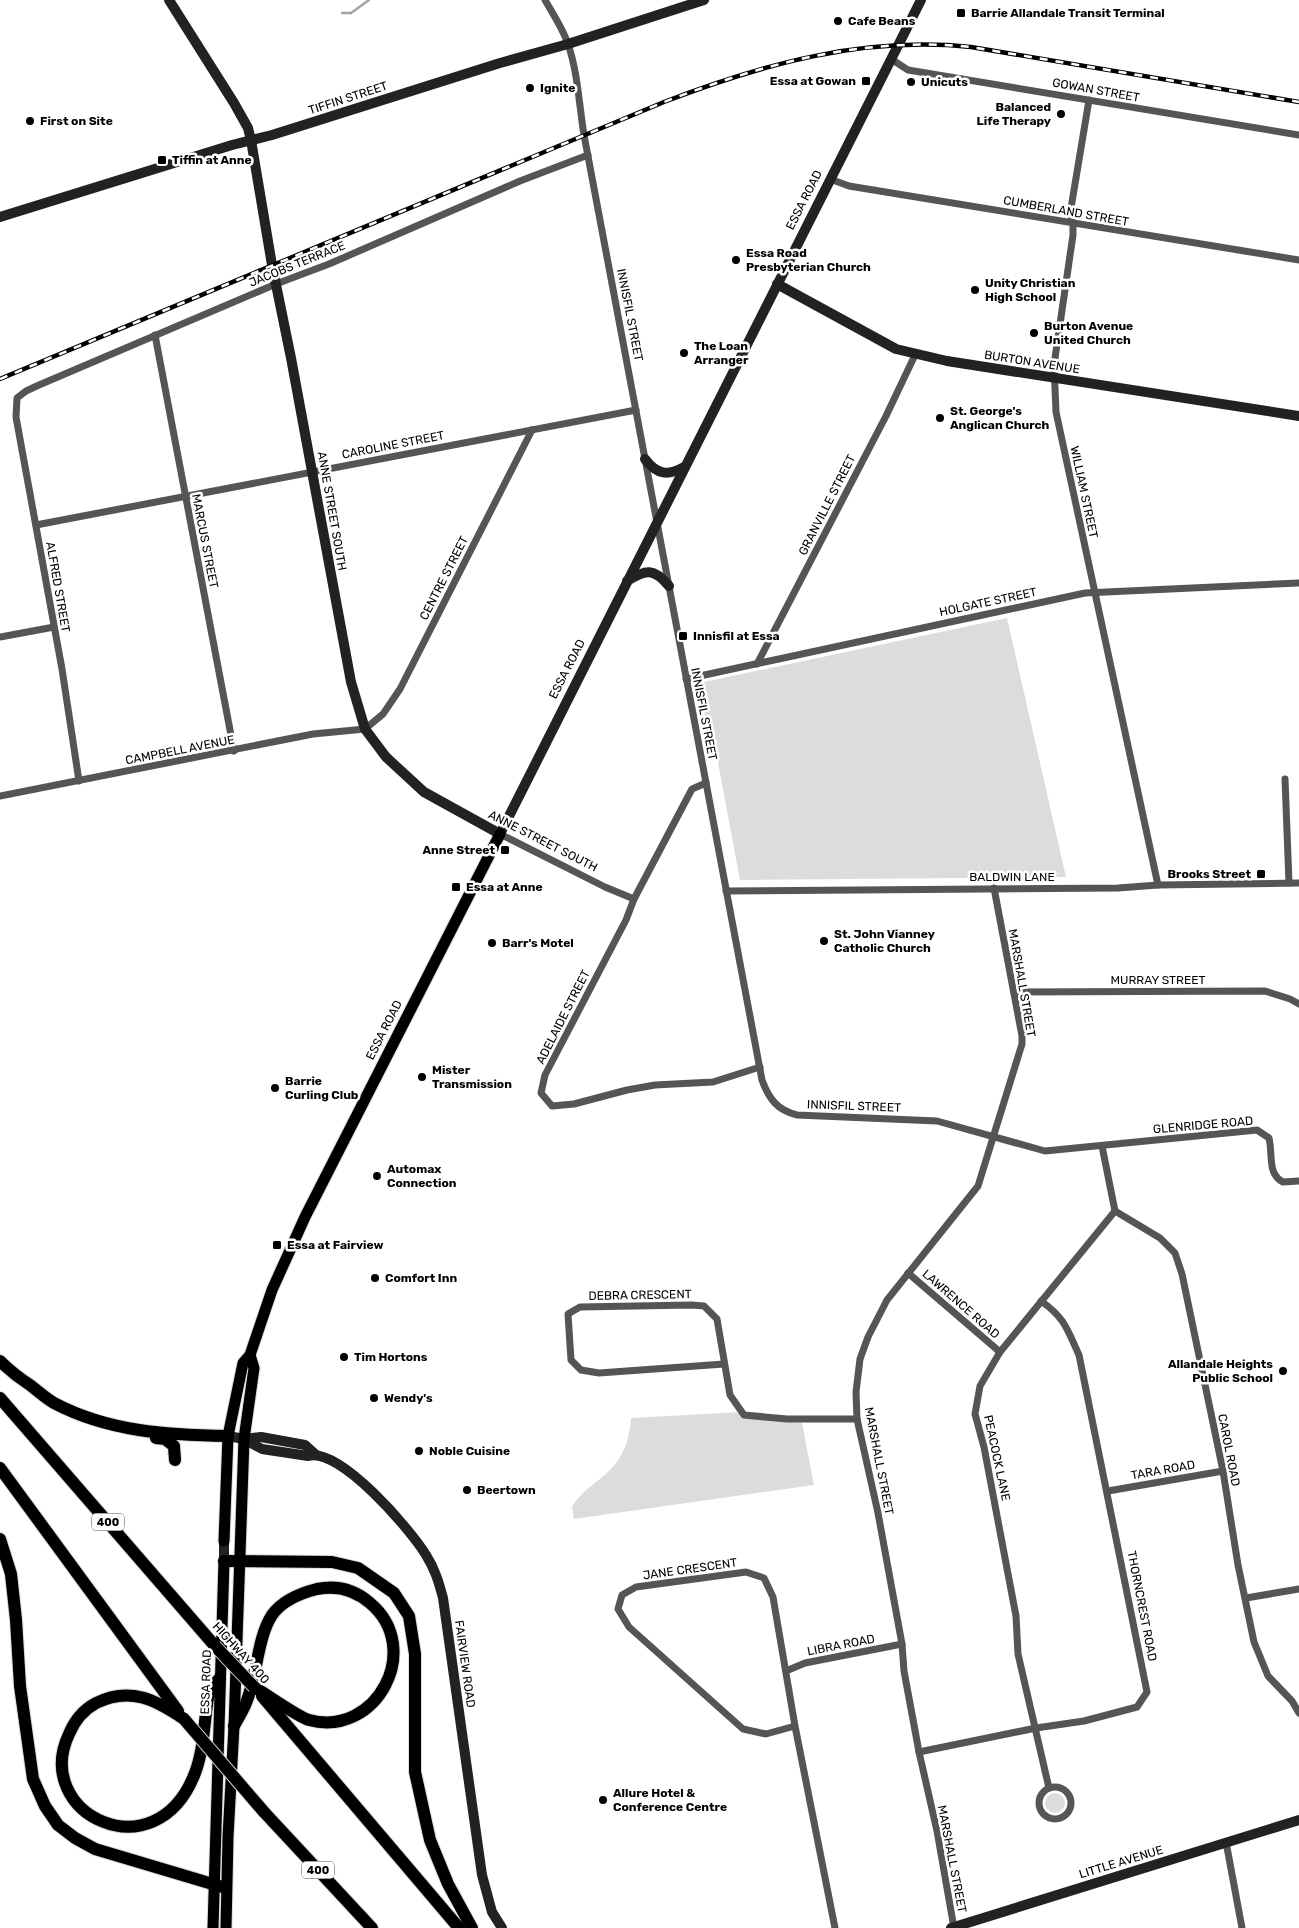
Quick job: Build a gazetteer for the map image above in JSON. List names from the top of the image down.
{
  "streets": {
    "highway": ["400", "HIGHWAY 400"],
    "main road": ["ESSA ROAD"],
    "street": [
      "GOWAN STREET",
      "TIFFIN STREET",
      "CUMBERLAND STREET",
      "JACOBS TERRACE",
      "INNISFIL STREET",
      "BURTON AVENUE",
      "CAROLINE STREET",
      "WILLIAM STREET",
      "GRANVILLE STREET",
      "ANNE STREET SOUTH",
      "MARCUS STREET",
      "CENTRE STREET",
      "ALFRED STREET",
      "HOLGATE STREET",
      "CAMPBELL AVENUE",
      "BALDWIN LANE",
      "MURRAY STREET",
      "MARSHALL STREET",
      "ADELAIDE STREET",
      "GLENRIDGE ROAD",
      "DEBRA CRESCENT",
      "LAWRENCE ROAD",
      "CAROL ROAD",
      "PEACOCK LANE",
      "TARA ROAD",
      "JANE CRESCENT",
      "THORNCREST ROAD",
      "LIBRA ROAD",
      "FAIRVIEW ROAD",
      "LITTLE AVENUE"
    ]
  },
  "crossings": [
    ["GOWAN STREET", "ESSA ROAD"],
    ["GOWAN STREET", "WILLIAM STREET"],
    ["TIFFIN STREET", "INNISFIL STREET"],
    ["TIFFIN STREET", "ANNE STREET SOUTH"],
    ["ESSA ROAD", "CUMBERLAND STREET"],
    ["ESSA ROAD", "INNISFIL STREET"],
    ["ESSA ROAD", "BURTON AVENUE"],
    ["ESSA ROAD", "ANNE STREET SOUTH"],
    ["ESSA ROAD", "FAIRVIEW ROAD"],
    ["CUMBERLAND STREET", "WILLIAM STREET"],
    ["JACOBS TERRACE", "INNISFIL STREET"],
    ["JACOBS TERRACE", "ANNE STREET SOUTH"],
    ["JACOBS TERRACE", "MARCUS STREET"],
    ["JACOBS TERRACE", "ALFRED STREET"],
    ["INNISFIL STREET", "CAROLINE STREET"],
    ["INNISFIL STREET", "HOLGATE STREET"],
    ["INNISFIL STREET", "BALDWIN LANE"],
    ["INNISFIL STREET", "MARSHALL STREET"],
    ["INNISFIL STREET", "ADELAIDE STREET"],
    ["INNISFIL STREET", "GLENRIDGE ROAD"],
    ["BURTON AVENUE", "WILLIAM STREET"],
    ["BURTON AVENUE", "GRANVILLE STREET"],
    ["CAROLINE STREET", "ANNE STREET SOUTH"],
    ["CAROLINE STREET", "MARCUS STREET"],
    ["CAROLINE STREET", "CENTRE STREET"],
    ["CAROLINE STREET", "ALFRED STREET"],
    ["WILLIAM STREET", "HOLGATE STREET"],
    ["WILLIAM STREET", "BALDWIN LANE"],
    ["GRANVILLE STREET", "HOLGATE STREET"],
    ["ANNE STREET SOUTH", "CENTRE STREET"],
    ["ANNE STREET SOUTH", "CAMPBELL AVENUE"],
    ["ANNE STREET SOUTH", "ADELAIDE STREET"],
    ["MARCUS STREET", "CAMPBELL AVENUE"],
    ["CENTRE STREET", "CAMPBELL AVENUE"],
    ["ALFRED STREET", "CAMPBELL AVENUE"],
    ["BALDWIN LANE", "MARSHALL STREET"],
    ["MURRAY STREET", "MARSHALL STREET"],
    ["MARSHALL STREET", "DEBRA CRESCENT"],
    ["MARSHALL STREET", "LAWRENCE ROAD"],
    ["MARSHALL STREET", "THORNCREST ROAD"],
    ["MARSHALL STREET", "LIBRA ROAD"],
    ["MARSHALL STREET", "LITTLE AVENUE"],
    ["LAWRENCE ROAD", "PEACOCK LANE"],
    ["CAROL ROAD", "PEACOCK LANE"],
    ["CAROL ROAD", "TARA ROAD"],
    ["PEACOCK LANE", "THORNCREST ROAD"],
    ["TARA ROAD", "THORNCREST ROAD"],
    ["JANE CRESCENT", "LIBRA ROAD"]
  ],
  "places": {
    "transit": [
      "Barrie Allandale Transit Terminal",
      "Essa at Gowan",
      "Tiffin at Anne",
      "Innisfil at Essa",
      "Anne Street",
      "Brooks Street",
      "Essa at Anne",
      "Essa at Fairview"
    ],
    "other": [
      "Cafe Beans",
      "Unicuts",
      "Ignite",
      "Balanced Life Therapy",
      "First on Site",
      "Essa Road Presbyterian Church",
      "Unity Christian High School",
      "Burton Avenue United Church",
      "The Loan Arranger",
      "St. George's Anglican Church",
      "St. John Vianney Catholic Church",
      "Barr's Motel",
      "Mister Transmission",
      "Barrie Curling Club",
      "Automax Connection",
      "Comfort Inn",
      "Tim Hortons",
      "Allandale Heights Public School",
      "Wendy's",
      "Noble Cuisine",
      "Beertown",
      "Allure Hotel & Conference Centre"
    ]
  }
}
